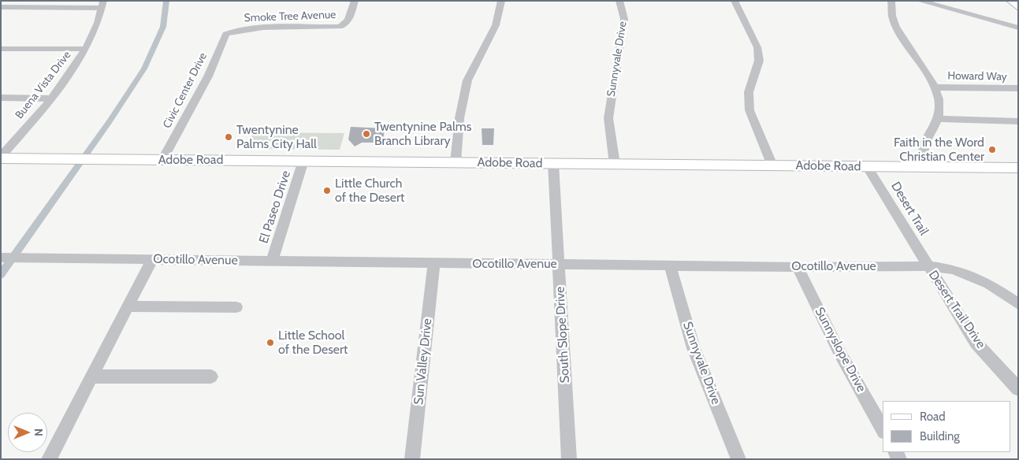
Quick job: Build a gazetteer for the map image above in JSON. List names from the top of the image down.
{
  "streets": {
    "main road": ["Adobe Road"],
    "street": [
      "Smoke Tree Avenue",
      "Sunnyvale Drive",
      "Howard Way",
      "Buena Vista Drive",
      "Civic Center Drive",
      "El Paseo Drive",
      "Desert Trail",
      "Ocotillo Avenue",
      "Desert Trail Drive",
      "South Slope Drive",
      "Sunnyslope Drive",
      "Sun Valley Drive"
    ]
  },
  "crossings": [
    ["Smoke Tree Avenue", "Civic Center Drive"],
    ["Sunnyvale Drive", "Adobe Road"],
    ["Sunnyvale Drive", "Ocotillo Avenue"],
    ["Buena Vista Drive", "Adobe Road"],
    ["Civic Center Drive", "Adobe Road"],
    ["Adobe Road", "El Paseo Drive"],
    ["Adobe Road", "Desert Trail"],
    ["Adobe Road", "South Slope Drive"],
    ["El Paseo Drive", "Ocotillo Avenue"],
    ["Desert Trail", "Ocotillo Avenue"],
    ["Desert Trail", "Desert Trail Drive"],
    ["Ocotillo Avenue", "Desert Trail Drive"],
    ["Ocotillo Avenue", "South Slope Drive"],
    ["Ocotillo Avenue", "Sunnyslope Drive"],
    ["Ocotillo Avenue", "Sun Valley Drive"]
  ],
  "places": [
    "Twentynine Palms Branch Library",
    "Twentynine Palms City Hall",
    "Faith in the Word Christian Center",
    "Little Church of the Desert",
    "Little School of the Desert"
  ],
  "legend": ["Road", "Building"],
  "north": "right"
}
